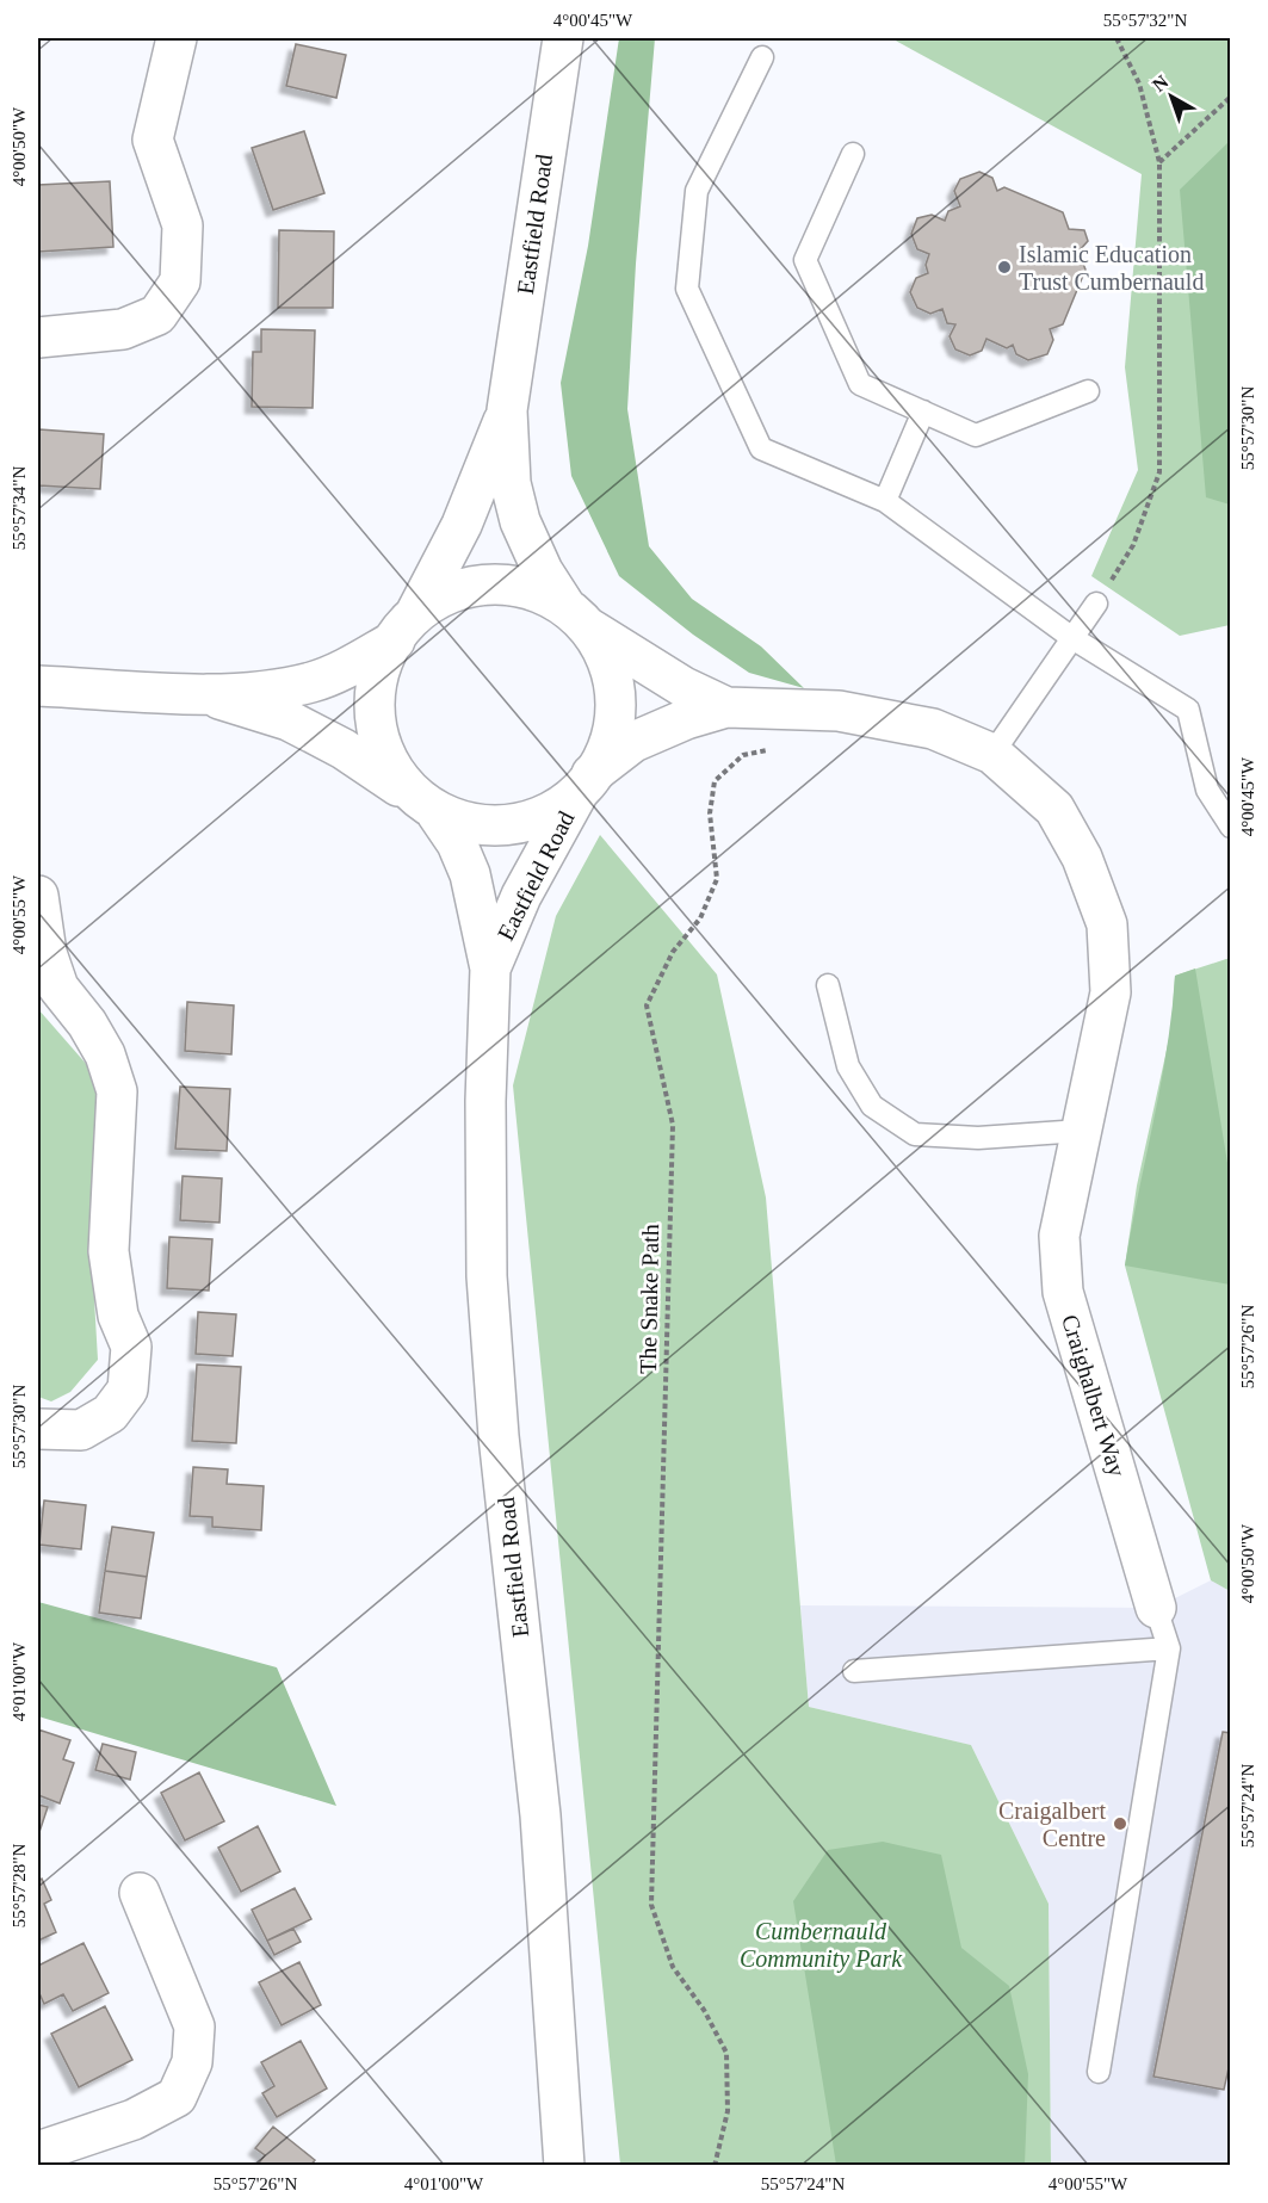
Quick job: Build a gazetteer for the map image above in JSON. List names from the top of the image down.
{
  "streets": {
    "street": ["Eastfield Road", "Craighalbert Way"],
    "path": ["The Snake Path"]
  },
  "crossings": [
    ["Eastfield Road", "Craighalbert Way"]
  ],
  "parks": ["Cumbernauld Community Park"],
  "places": ["Islamic Education Trust Cumbernauld", "Craigalbert Centre"],
  "north": "top left",
  "coordinates": [
    "4°00'45\"W",
    "55°57'32\"N",
    "4°00'50\"W",
    "55°57'30\"N",
    "55°57'34\"N",
    "4°00'55\"W",
    "55°57'26\"N",
    "4°01'00\"W",
    "55°57'24\"N",
    "55°57'28\"N"
  ]
}
